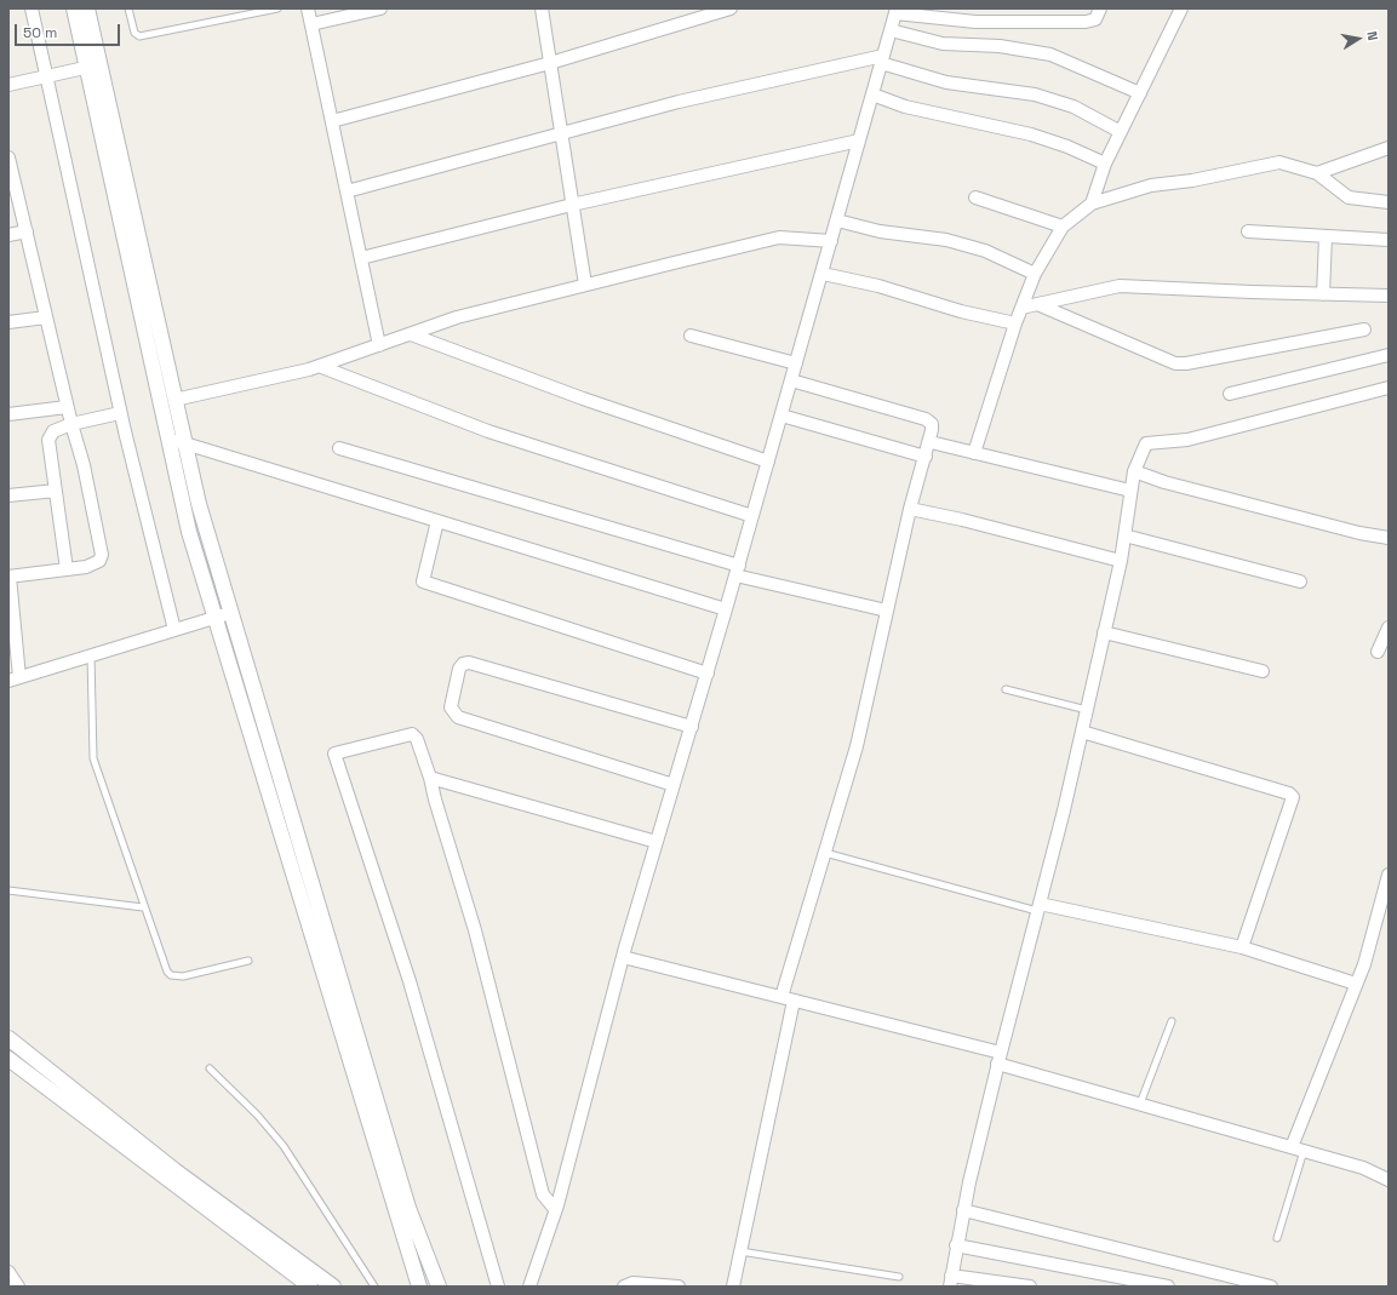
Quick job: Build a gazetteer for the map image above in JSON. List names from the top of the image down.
{
  "scale_bar": "50 m",
  "north": "right"
}
